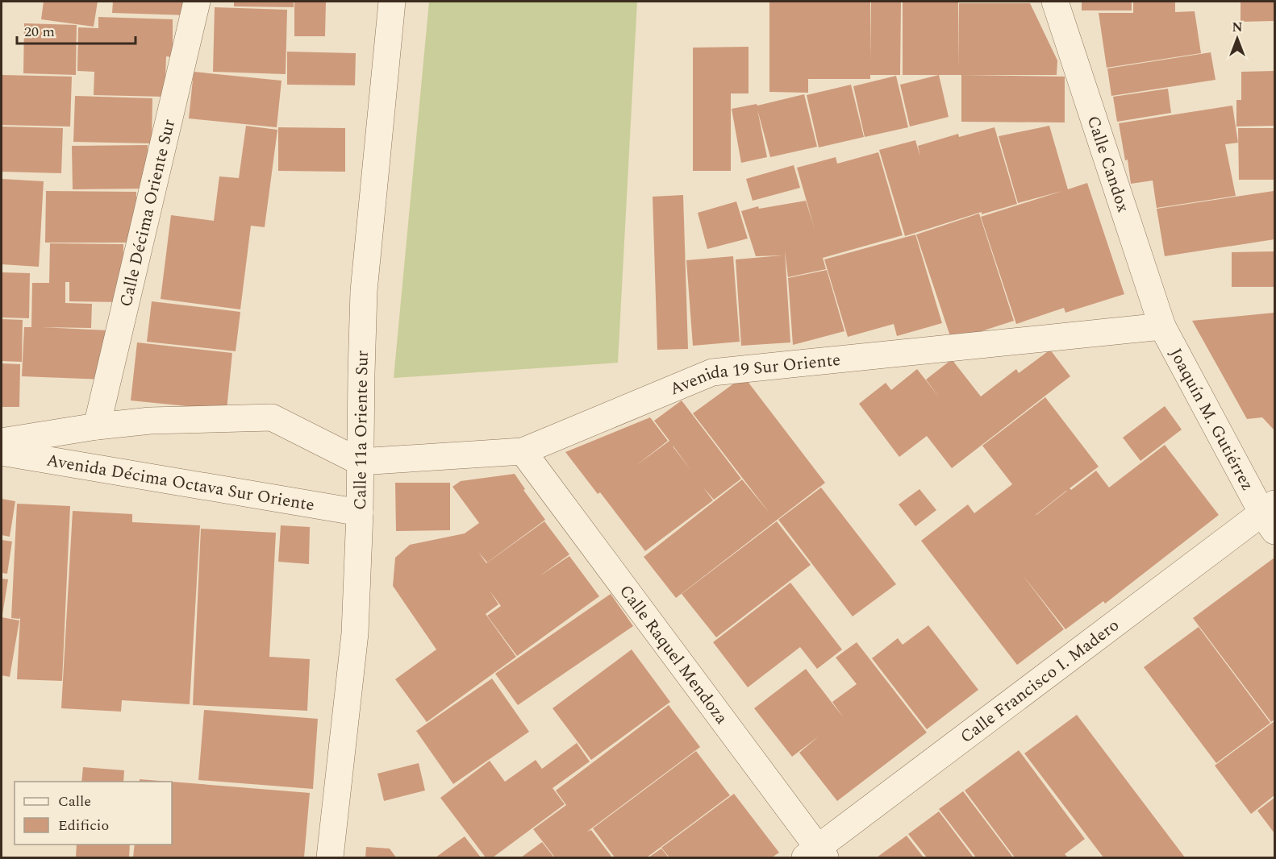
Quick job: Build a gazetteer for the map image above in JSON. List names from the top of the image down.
{
  "streets": {
    "street": [
      "Calle Candox",
      "Calle Décima Oriente Sur",
      "Avenida 19 Sur Oriente",
      "Joaquín M. Gutiérrez",
      "Calle 11a Oriente Sur",
      "Avenida Décima Octava Sur Oriente",
      "Calle Raquel Mendoza",
      "Calle Francisco I. Madero"
    ]
  },
  "crossings": [
    ["Calle Candox", "Avenida 19 Sur Oriente"],
    ["Calle Candox", "Joaquín M. Gutiérrez"],
    ["Calle Décima Oriente Sur", "Avenida Décima Octava Sur Oriente"],
    ["Avenida 19 Sur Oriente", "Joaquín M. Gutiérrez"],
    ["Avenida 19 Sur Oriente", "Calle 11a Oriente Sur"],
    ["Avenida 19 Sur Oriente", "Avenida Décima Octava Sur Oriente"],
    ["Avenida 19 Sur Oriente", "Calle Raquel Mendoza"],
    ["Joaquín M. Gutiérrez", "Calle Francisco I. Madero"],
    ["Calle 11a Oriente Sur", "Avenida Décima Octava Sur Oriente"],
    ["Calle Raquel Mendoza", "Calle Francisco I. Madero"]
  ],
  "legend": ["Calle", "Edificio"],
  "scale_bar": "20 m",
  "north": "top"
}
